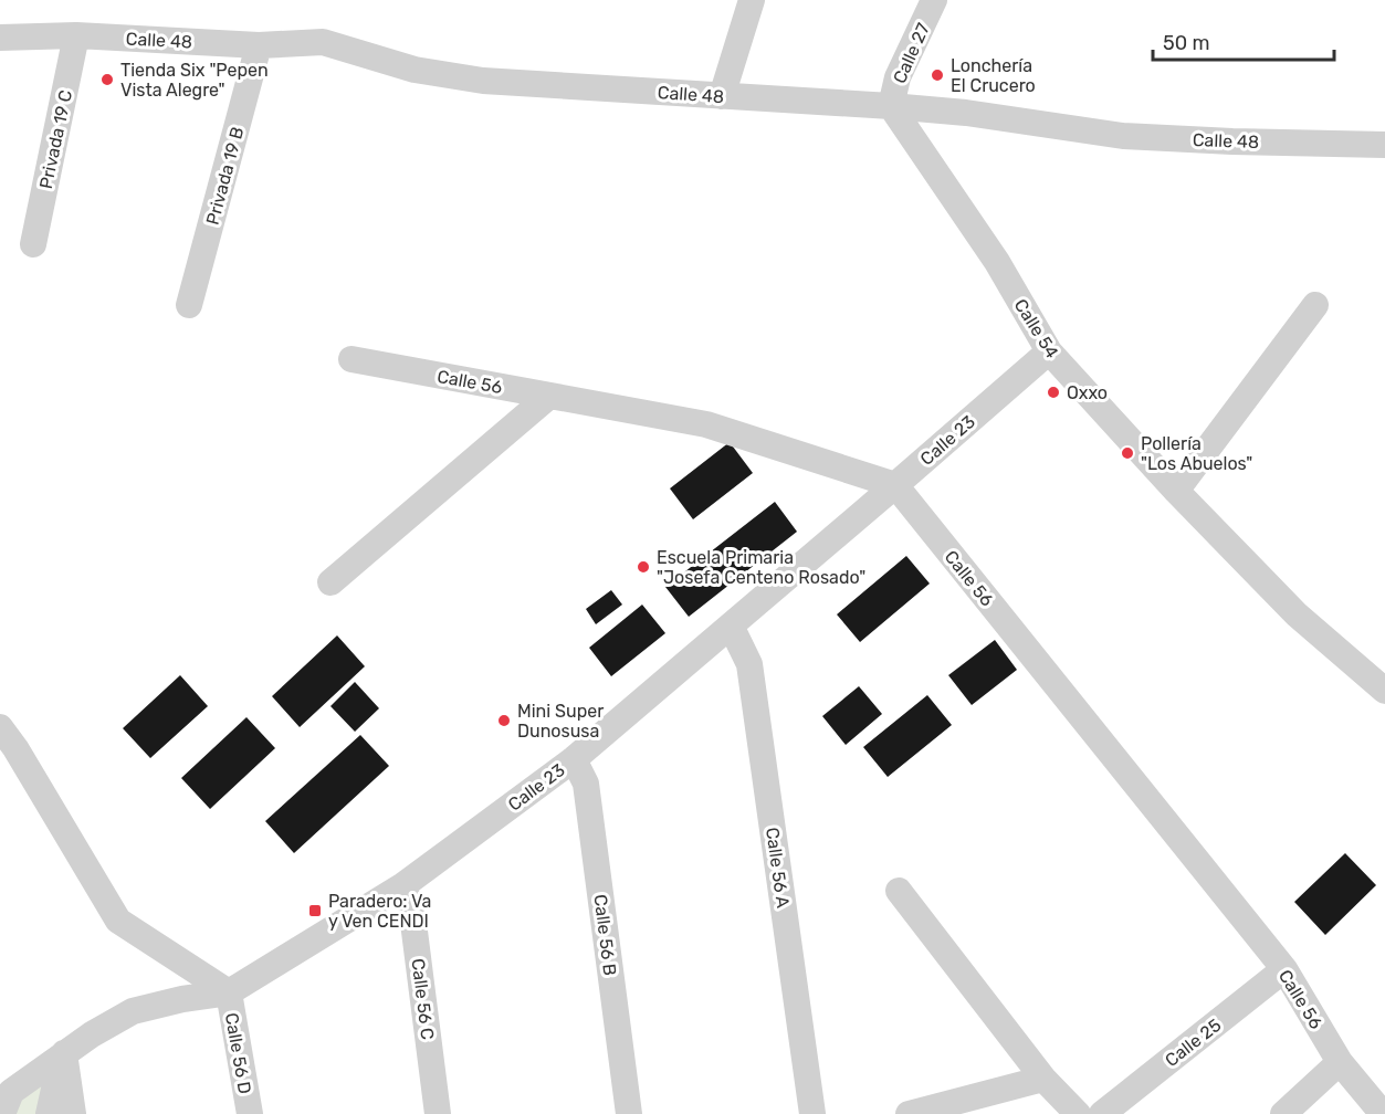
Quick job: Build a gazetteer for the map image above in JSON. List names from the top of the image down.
{
  "streets": {
    "street": [
      "Calle 48",
      "Calle 27",
      "Privada 19 C",
      "Privada 19 B",
      "Calle 54",
      "Calle 56",
      "Calle 23",
      "Calle 56 A",
      "Calle 56 B",
      "Calle 56 C",
      "Calle 25",
      "Calle 56 D"
    ]
  },
  "crossings": [
    ["Calle 48", "Calle 27"],
    ["Calle 48", "Privada 19 C"],
    ["Calle 48", "Privada 19 B"],
    ["Calle 48", "Calle 54"],
    ["Calle 27", "Calle 54"],
    ["Calle 54", "Calle 23"],
    ["Calle 56", "Calle 23"],
    ["Calle 56", "Calle 25"],
    ["Calle 23", "Calle 56 A"],
    ["Calle 23", "Calle 56 B"],
    ["Calle 23", "Calle 56 C"],
    ["Calle 23", "Calle 56 D"]
  ],
  "places": {
    "other": [
      "Lonchería El Crucero",
      "Tienda Six \"Pepen Vista Alegre\"",
      "Oxxo",
      "Pollería \"Los Abuelos\"",
      "Escuela Primaria \"Josefa Centeno Rosado\"",
      "Mini Super Dunosusa"
    ],
    "transit": ["Paradero: Va y Ven CENDI"]
  },
  "scale_bar": "50 m"
}
